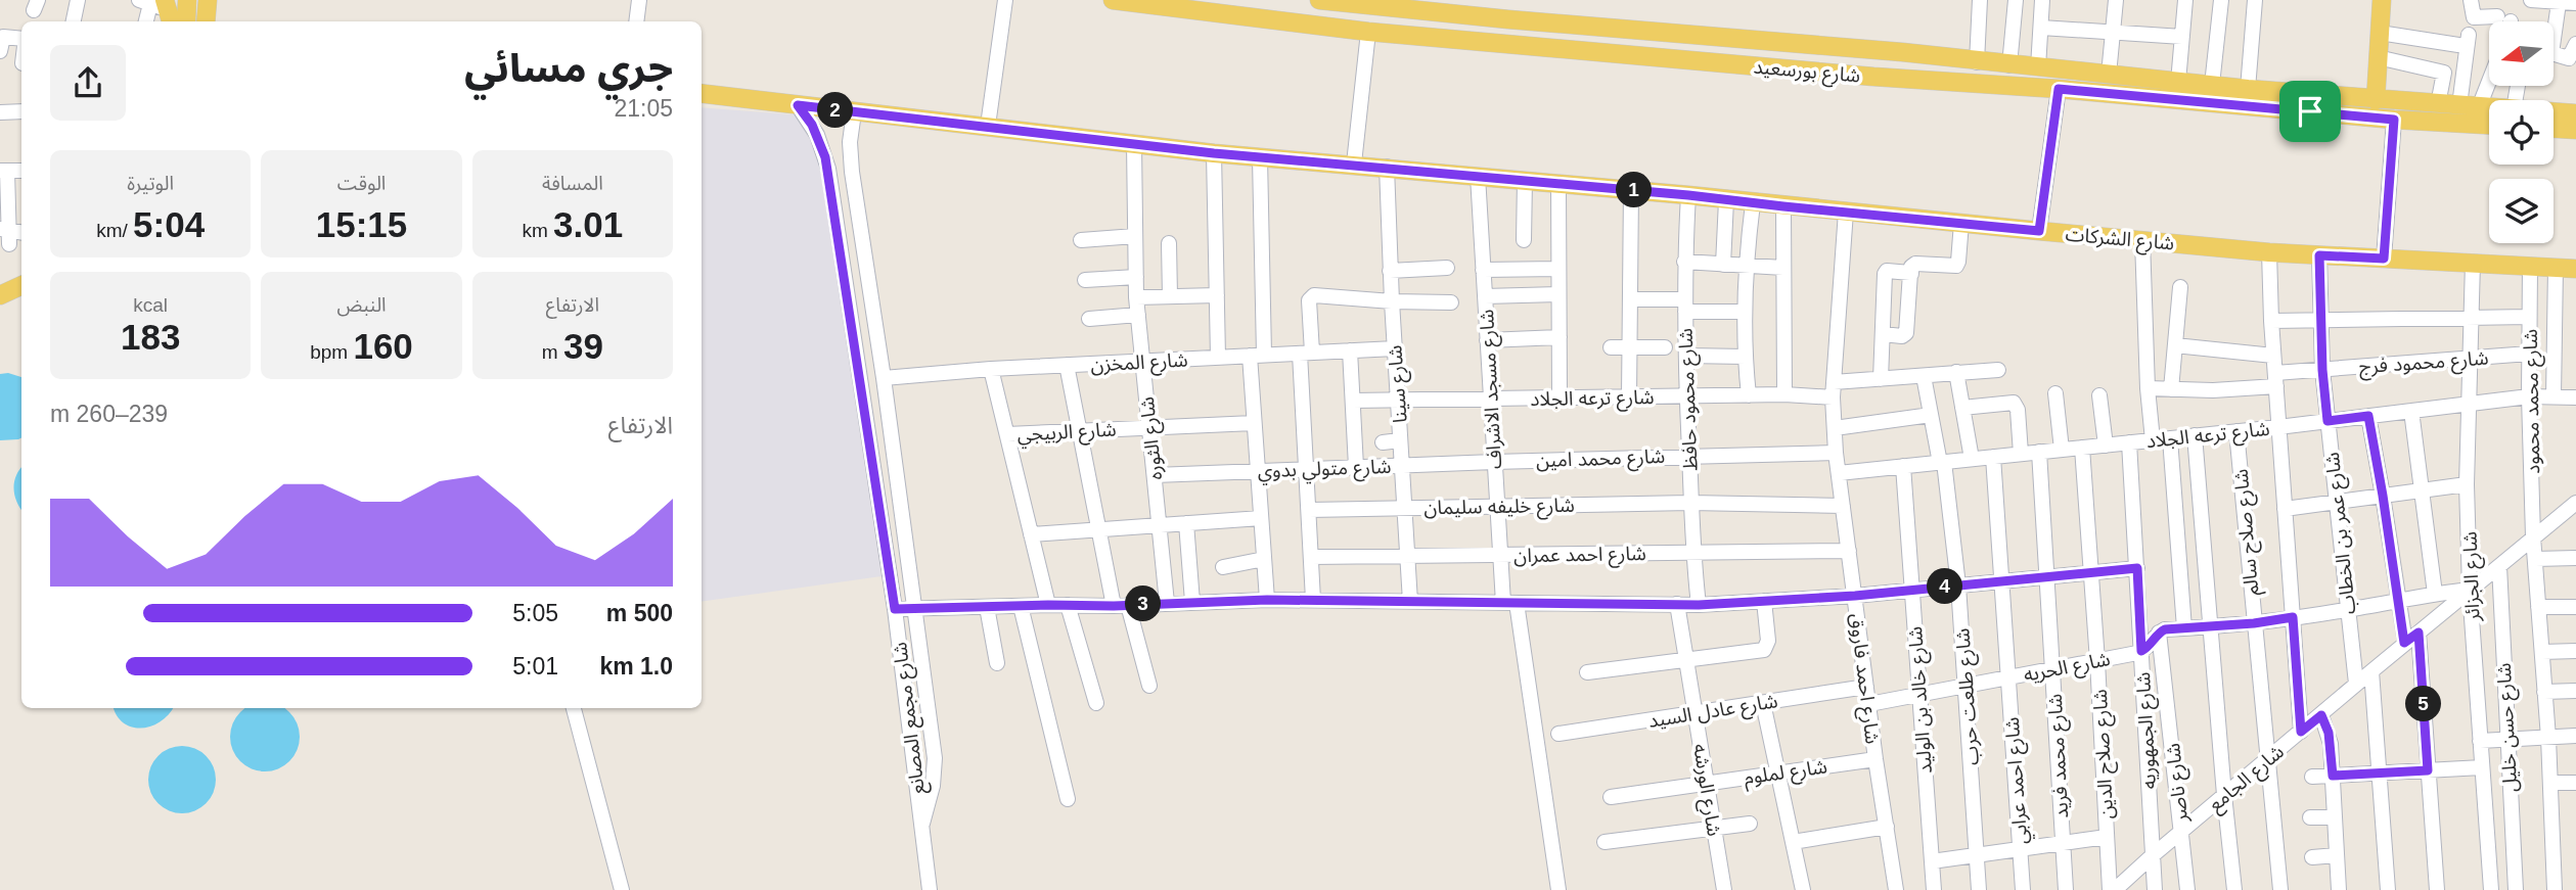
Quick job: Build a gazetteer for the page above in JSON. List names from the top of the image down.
{
  "streets": {
    "main road": ["شارع بورسعيد", "شارع الشركات"],
    "street": [
      "شارع المخزن",
      "شارع محمود فرج",
      "شارع سينا",
      "شارع مسجد الاشراف",
      "شارع ترعه الجلاد",
      "شارع محمود حافظ",
      "شارع محمد محمود",
      "شارع الربيجي",
      "شارع الثوره",
      "شارع محمد امين",
      "شارع متولي بدوي",
      "شارع خليفه سليمان",
      "شارع صلاح سالم",
      "شارع عمر بن الخطاب",
      "شارع احمد عمران",
      "شارع الجزائر",
      "شارع الحريه",
      "شارع احمد فاروق",
      "شارع طلعت حرب",
      "شارع خالد بن الوليد",
      "شارع عادل السيد",
      "شارع مجمع المصانع",
      "شارع حسن خليل",
      "شارع الجمهوريه",
      "شارع صلاح الدين",
      "شارع محمد فريد",
      "شارع لملوم",
      "شارع الجامع",
      "شارع احمد عرابي",
      "شارع ناصر",
      "شارع الورشه"
    ]
  },
  "crossings": [
    ["شارع الشركات", "شارع سينا"],
    ["شارع الشركات", "شارع مسجد الاشراف"],
    ["شارع الشركات", "شارع محمود حافظ"],
    ["شارع الشركات", "شارع محمد محمود"],
    ["شارع الشركات", "شارع الثوره"],
    ["شارع الشركات", "شارع عمر بن الخطاب"],
    ["شارع الشركات", "شارع الجزائر"],
    ["شارع الشركات", "شارع احمد فاروق"],
    ["شارع الشركات", "شارع مجمع المصانع"],
    ["شارع المخزن", "شارع سينا"],
    ["شارع المخزن", "شارع الثوره"],
    ["شارع المخزن", "شارع مجمع المصانع"],
    ["شارع محمود فرج", "شارع محمد محمود"],
    ["شارع محمود فرج", "شارع عمر بن الخطاب"],
    ["شارع محمود فرج", "شارع الجزائر"],
    ["شارع سينا", "شارع ترعه الجلاد"],
    ["شارع سينا", "شارع متولي بدوي"],
    ["شارع سينا", "شارع خليفه سليمان"],
    ["شارع سينا", "شارع احمد عمران"],
    ["شارع مسجد الاشراف", "شارع ترعه الجلاد"],
    ["شارع مسجد الاشراف", "شارع محمد امين"],
    ["شارع مسجد الاشراف", "شارع متولي بدوي"],
    ["شارع مسجد الاشراف", "شارع خليفه سليمان"],
    ["شارع مسجد الاشراف", "شارع احمد عمران"],
    ["شارع ترعه الجلاد", "شارع محمود حافظ"],
    ["شارع ترعه الجلاد", "شارع محمد محمود"],
    ["شارع ترعه الجلاد", "شارع صلاح سالم"],
    ["شارع ترعه الجلاد", "شارع عمر بن الخطاب"],
    ["شارع ترعه الجلاد", "شارع الجزائر"],
    ["شارع ترعه الجلاد", "شارع احمد فاروق"],
    ["شارع ترعه الجلاد", "شارع طلعت حرب"],
    ["شارع ترعه الجلاد", "شارع خالد بن الوليد"],
    ["شارع ترعه الجلاد", "شارع الجمهوريه"],
    ["شارع ترعه الجلاد", "شارع صلاح الدين"],
    ["شارع ترعه الجلاد", "شارع محمد فريد"],
    ["شارع ترعه الجلاد", "شارع احمد عرابي"],
    ["شارع محمود حافظ", "شارع محمد امين"],
    ["شارع محمود حافظ", "شارع خليفه سليمان"],
    ["شارع محمود حافظ", "شارع احمد عمران"],
    ["شارع محمد محمود", "شارع الجامع"],
    ["شارع الربيجي", "شارع الثوره"],
    ["شارع الثوره", "شارع متولي بدوي"],
    ["شارع محمد امين", "شارع متولي بدوي"],
    ["شارع محمد امين", "شارع احمد فاروق"],
    ["شارع خليفه سليمان", "شارع احمد فاروق"],
    ["شارع صلاح سالم", "شارع الجامع"],
    ["شارع عمر بن الخطاب", "شارع الجامع"],
    ["شارع احمد عمران", "شارع احمد فاروق"],
    ["شارع الجزائر", "شارع الجامع"],
    ["شارع الحريه", "شارع احمد فاروق"],
    ["شارع الحريه", "شارع طلعت حرب"],
    ["شارع الحريه", "شارع خالد بن الوليد"],
    ["شارع الحريه", "شارع الجمهوريه"],
    ["شارع الحريه", "شارع صلاح الدين"],
    ["شارع الحريه", "شارع محمد فريد"],
    ["شارع الحريه", "شارع احمد عرابي"],
    ["شارع احمد فاروق", "شارع عادل السيد"],
    ["شارع احمد فاروق", "شارع لملوم"],
    ["شارع عادل السيد", "شارع الورشه"],
    ["شارع حسن خليل", "شارع الجامع"],
    ["شارع الجمهوريه", "شارع الجامع"],
    ["شارع لملوم", "شارع الورشه"],
    ["شارع الجامع", "شارع ناصر"]
  ],
  "north": "left",
  "page": {
    "heading": ["جري مسائي", "21:05"],
    "pins": [
      "2",
      "1",
      "4",
      "3",
      "5"
    ],
    "stats": [
      ["المسافة", "3.01 km"],
      ["الوقت", "15:15"],
      ["الوتيرة", "5:04 /km"],
      ["الارتفاع", "39 m"],
      ["النبض", "160 bpm"],
      ["kcal", "183"]
    ],
    "chart": ["الارتفاع", "239–260 m"],
    "list": [
      {
        "name": "500 m",
        "note": "5:05"
      },
      {
        "name": "1.0 km",
        "note": "5:01"
      }
    ]
  }
}
